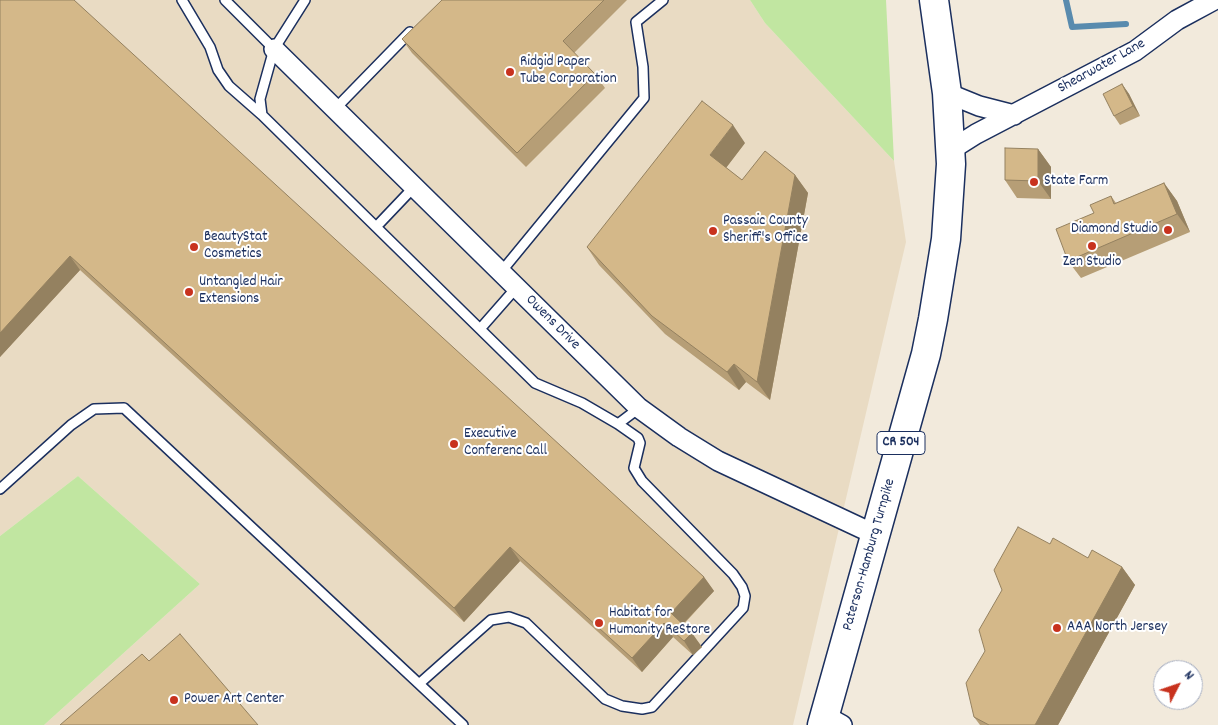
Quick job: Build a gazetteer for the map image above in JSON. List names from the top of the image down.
{
  "streets": {
    "main road": ["CR 504", "Paterson-Hamburg Turnpike"],
    "street": ["Shearwater Lane", "Owens Drive"]
  },
  "crossings": [
    ["Shearwater Lane", "Paterson-Hamburg Turnpike"],
    ["Owens Drive", "Paterson-Hamburg Turnpike"]
  ],
  "places": [
    "Ridgid Paper Tube Corporation",
    "State Farm",
    "Diamond Studio",
    "Passaic County Sheriff's Office",
    "Zen Studio",
    "BeautyStat Cosmetics",
    "Untangled Hair Extensions",
    "Executive Conferenc Call",
    "Habitat for Humanity ReStore",
    "AAA North Jersey",
    "Power Art Center"
  ],
  "north": "top right"
}
